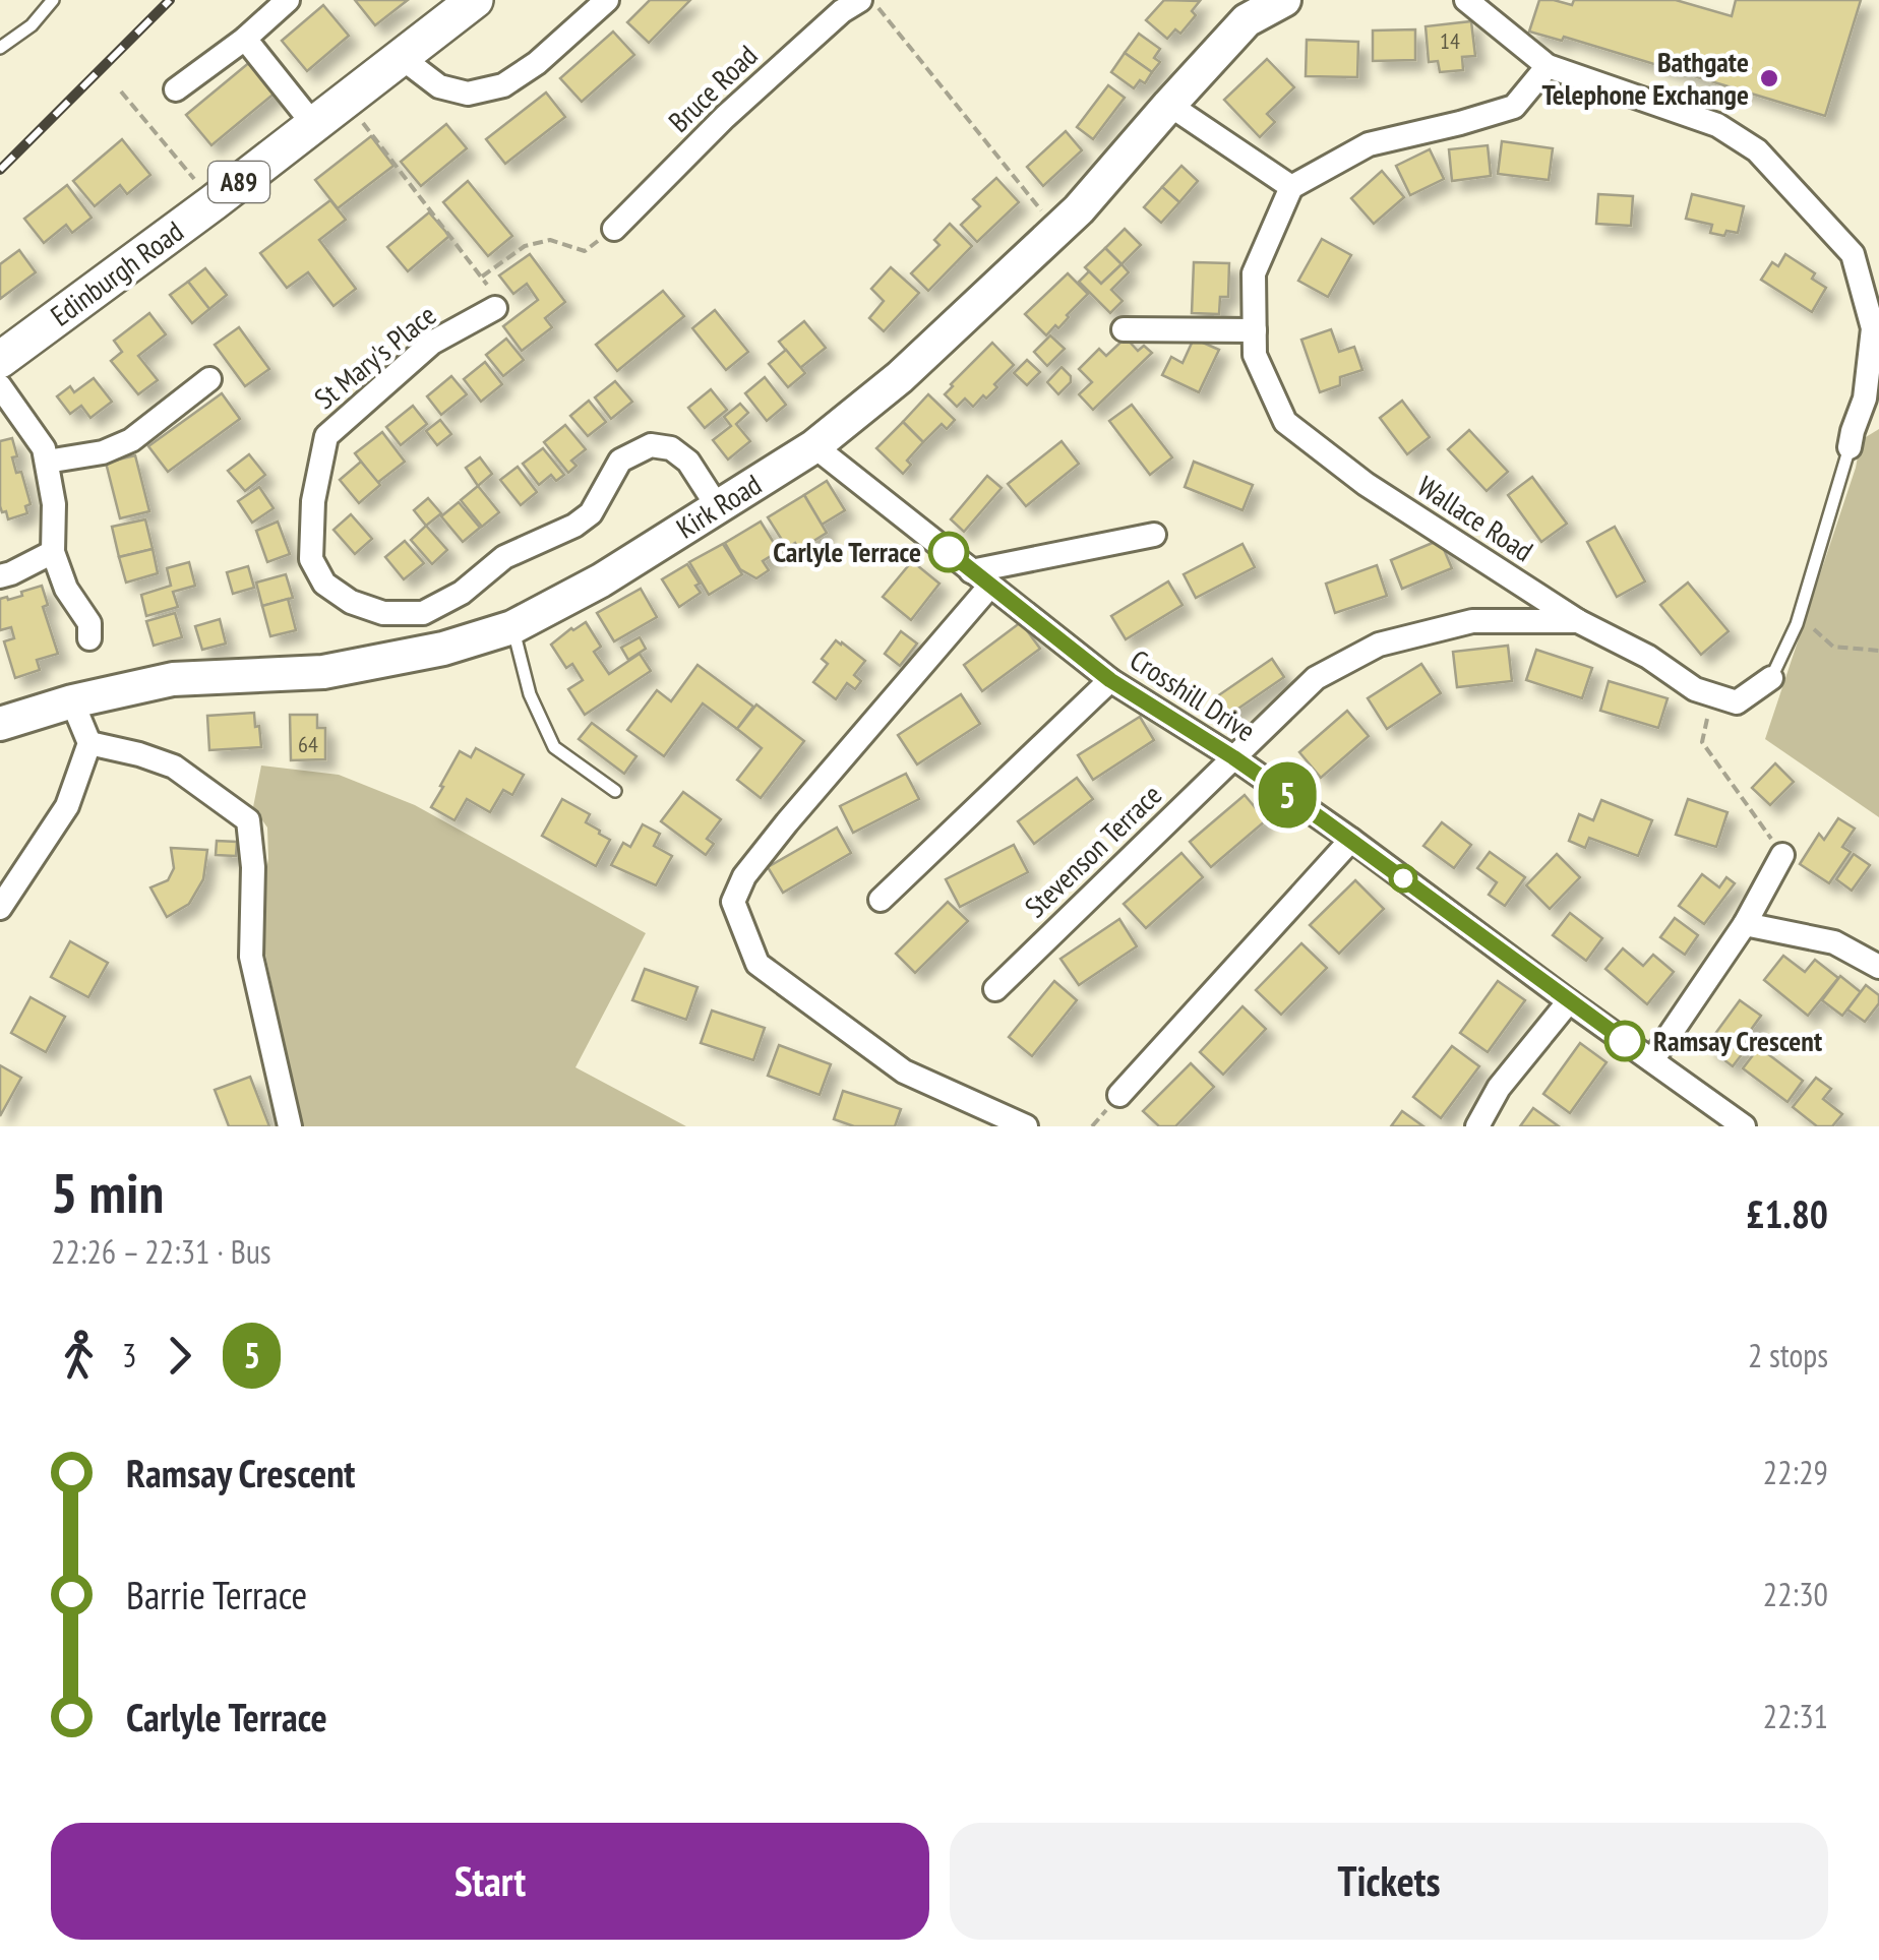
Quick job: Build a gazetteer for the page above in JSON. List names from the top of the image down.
{
  "streets": {
    "main road": ["A89", "Edinburgh Road", "Kirk Road"],
    "street": [
      "Bruce Road",
      "St Mary's Place",
      "Wallace Road",
      "Crosshill Drive",
      "Stevenson Terrace"
    ]
  },
  "crossings": [
    ["St Mary's Place", "Kirk Road"],
    ["Kirk Road", "Crosshill Drive"],
    ["Wallace Road", "Stevenson Terrace"],
    ["Crosshill Drive", "Stevenson Terrace"]
  ],
  "places": ["Bathgate Telephone Exchange", "Carlyle Terrace", "Ramsay Crescent"],
  "lines": ["bus line 5"],
  "house_numbers": ["14", "64"],
  "page": {
    "on_map": "5",
    "heading": ["5 min", "22:26 – 22:31 · Bus", "£1.80"],
    "legs": ["3", "5", "2 stops"],
    "list": [
      {
        "name": "Ramsay Crescent",
        "value": "22:29"
      },
      {
        "name": "Barrie Terrace",
        "value": "22:30"
      },
      {
        "name": "Carlyle Terrace",
        "value": "22:31"
      }
    ],
    "buttons": ["Start", "Tickets"]
  }
}
